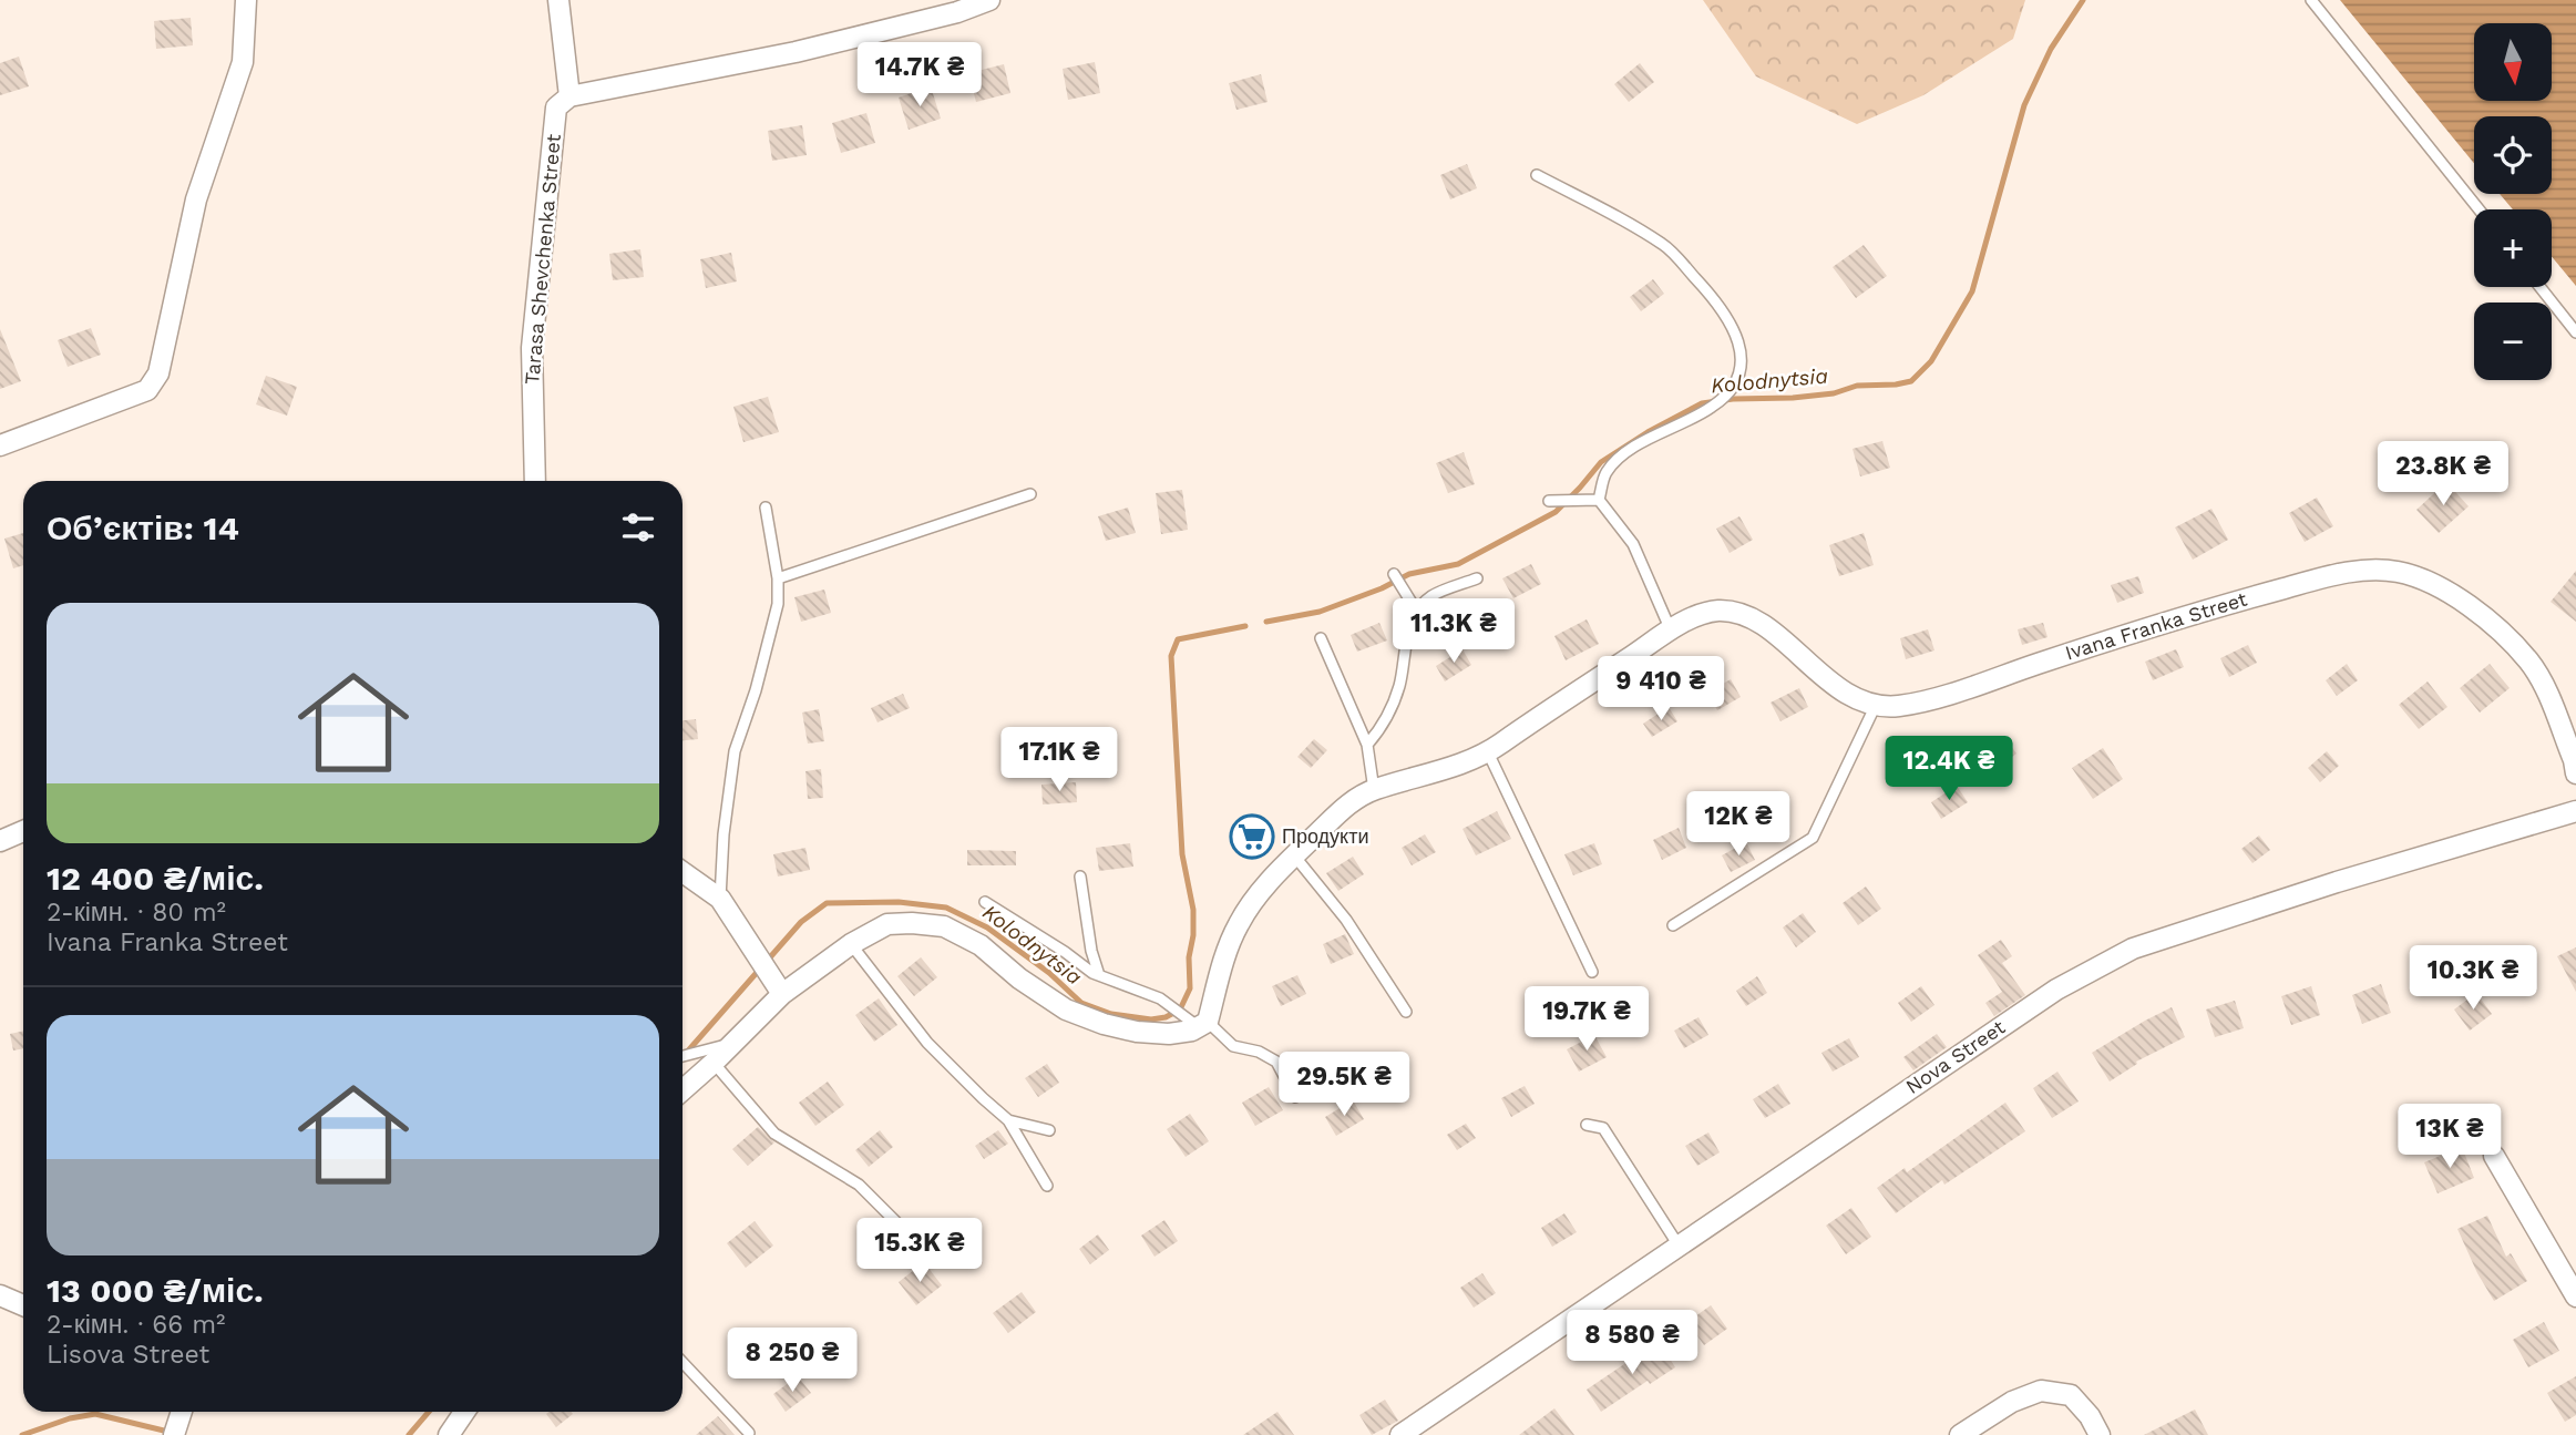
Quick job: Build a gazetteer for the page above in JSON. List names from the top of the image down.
{
  "streets": {
    "street": ["Tarasa Shevchenka Street", "Ivana Franka Street", "Nova Street"]
  },
  "water": ["Kolodnytsia"],
  "places": {
    "supermarket": ["Продукти"]
  },
  "north": "bottom",
  "page": {
    "map_buttons": ["+", "−"],
    "price": [
      "14.7K ₴",
      "23.8K ₴",
      "11.3K ₴",
      "9 410 ₴",
      "17.1K ₴",
      "12.4K ₴",
      "12K ₴",
      "10.3K ₴",
      "19.7K ₴",
      "29.5K ₴",
      "13K ₴",
      "15.3K ₴",
      "8 580 ₴",
      "8 250 ₴"
    ],
    "heading": "Об’єктів: 14",
    "list": [
      {
        "name": "12 400 ₴/міс.",
        "note": "2-кімн. · 80 m² · Ivana Franka Street"
      },
      {
        "name": "13 000 ₴/міс.",
        "note": "2-кімн. · 66 m² · Lisova Street"
      }
    ]
  }
}
